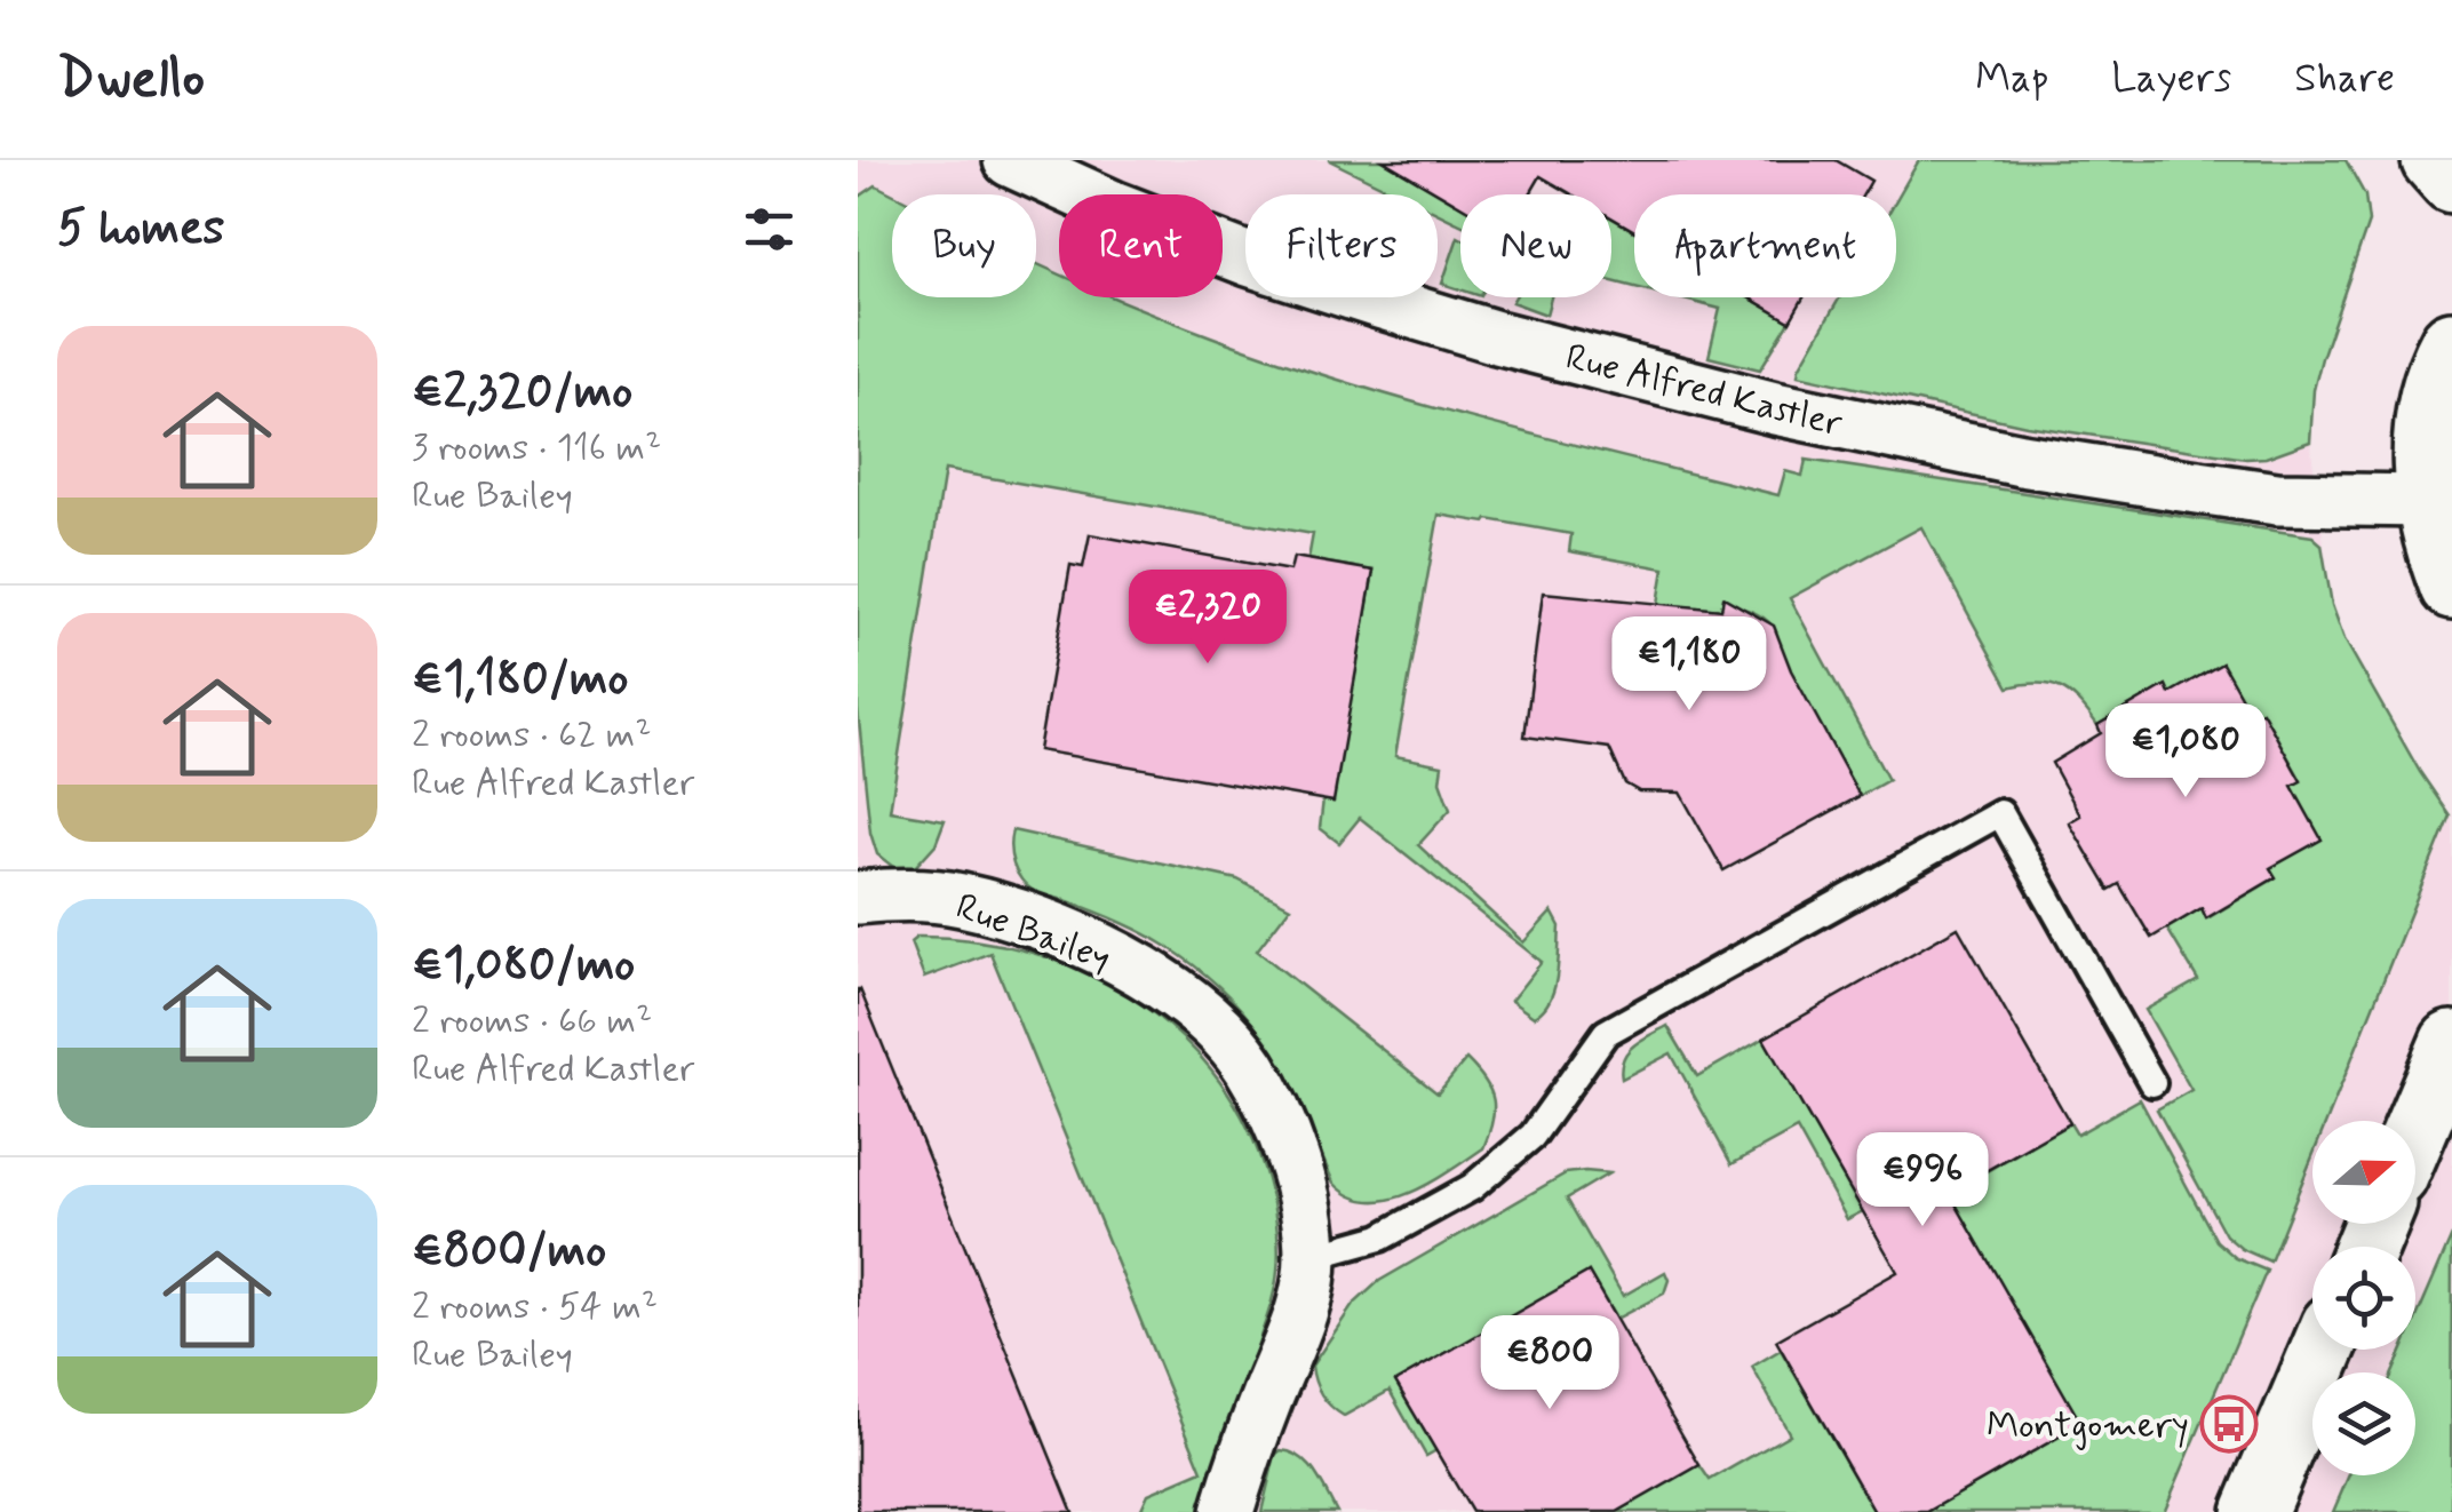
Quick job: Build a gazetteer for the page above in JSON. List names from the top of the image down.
{
  "streets": {
    "street": ["Rue Alfred Kastler", "Rue Bailey"]
  },
  "places": {
    "bus stop": ["Montgomery"]
  },
  "north": "right",
  "page": {
    "header": "Dwello",
    "nav": ["Map", "Layers", "Share"],
    "heading": "5 homes",
    "chip": [
      "Buy",
      "Rent",
      "Filters",
      "New",
      "Apartment"
    ],
    "list": [
      {
        "name": "€2,320/mo",
        "note": "3 rooms · 116 m² · Rue Bailey"
      },
      {
        "name": "€1,180/mo",
        "note": "2 rooms · 62 m² · Rue Alfred Kastler"
      },
      {
        "name": "€1,080/mo",
        "note": "2 rooms · 66 m² · Rue Alfred Kastler"
      },
      {
        "name": "€800/mo",
        "note": "2 rooms · 54 m² · Rue Bailey"
      }
    ],
    "price": [
      "€2,320",
      "€1,180",
      "€1,080",
      "€996",
      "€800"
    ]
  }
}
